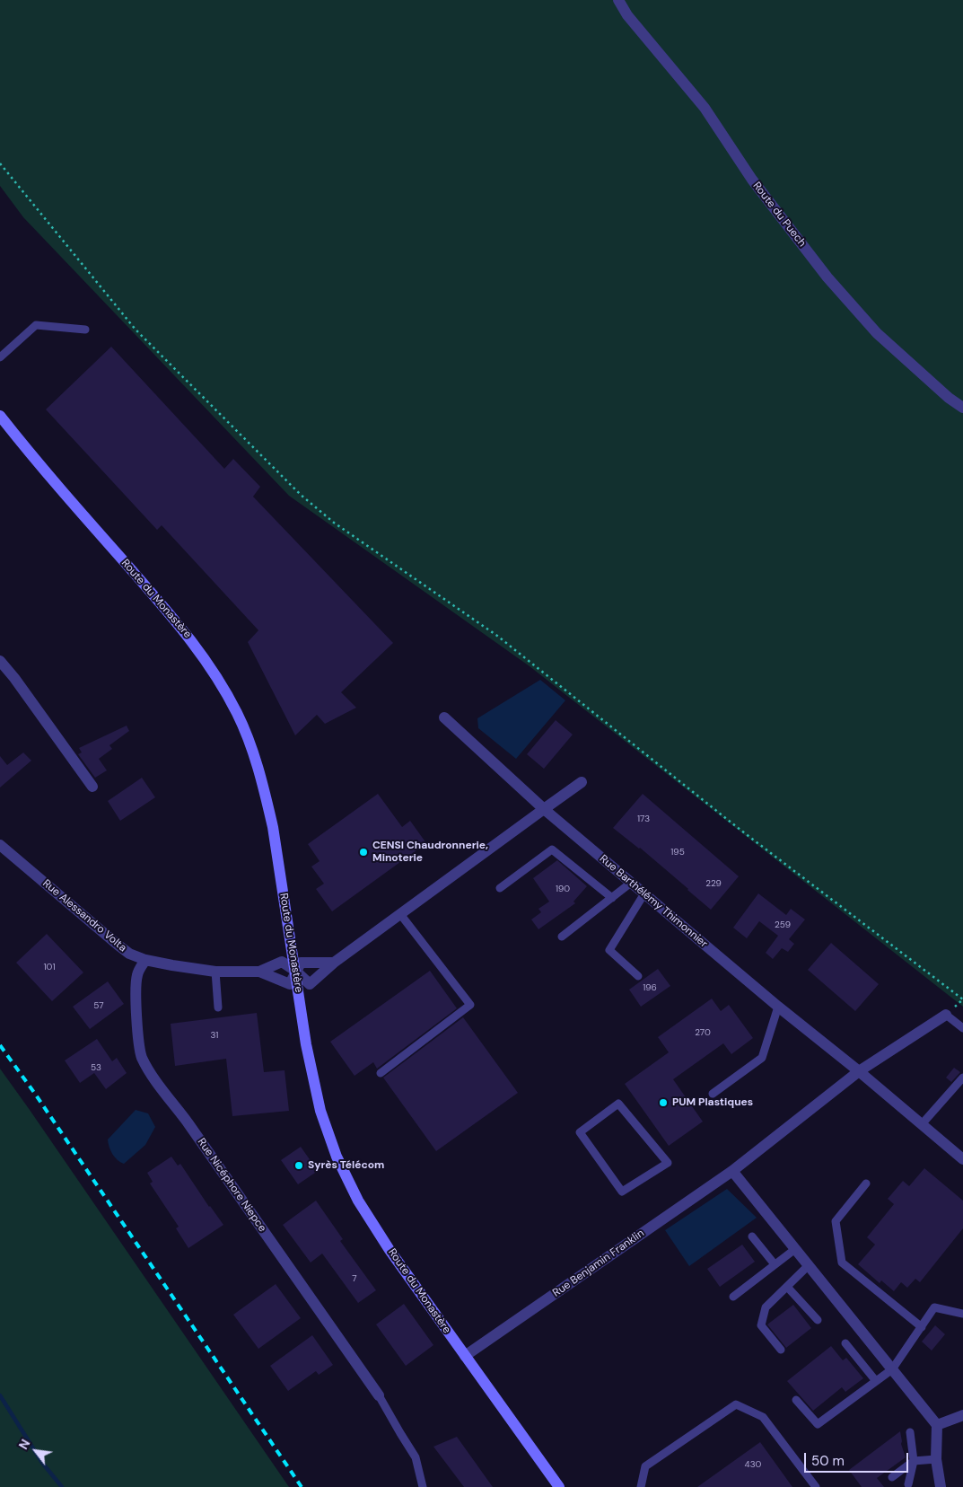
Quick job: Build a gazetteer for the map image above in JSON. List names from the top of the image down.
{
  "streets": {
    "street": [
      "Route du Puech",
      "Route du Monastère",
      "Rue Barthélémy Thimonnier",
      "Rue Alessandro Volta",
      "Rue Nicéphore Niepce",
      "Rue Benjamin Franklin"
    ]
  },
  "crossings": [
    ["Route du Monastère", "Rue Alessandro Volta"],
    ["Route du Monastère", "Rue Benjamin Franklin"],
    ["Rue Barthélémy Thimonnier", "Rue Benjamin Franklin"],
    ["Rue Alessandro Volta", "Rue Nicéphore Niepce"]
  ],
  "places": ["CENSI Chaudronnerie, Minoterie", "PUM Plastiques", "Syrès Télécom"],
  "house_numbers": [
    "173",
    "195",
    "229",
    "190",
    "259",
    "101",
    "196",
    "57",
    "270",
    "31",
    "53",
    "7",
    "430"
  ],
  "scale_bar": "50 m",
  "north": "top left"
}
